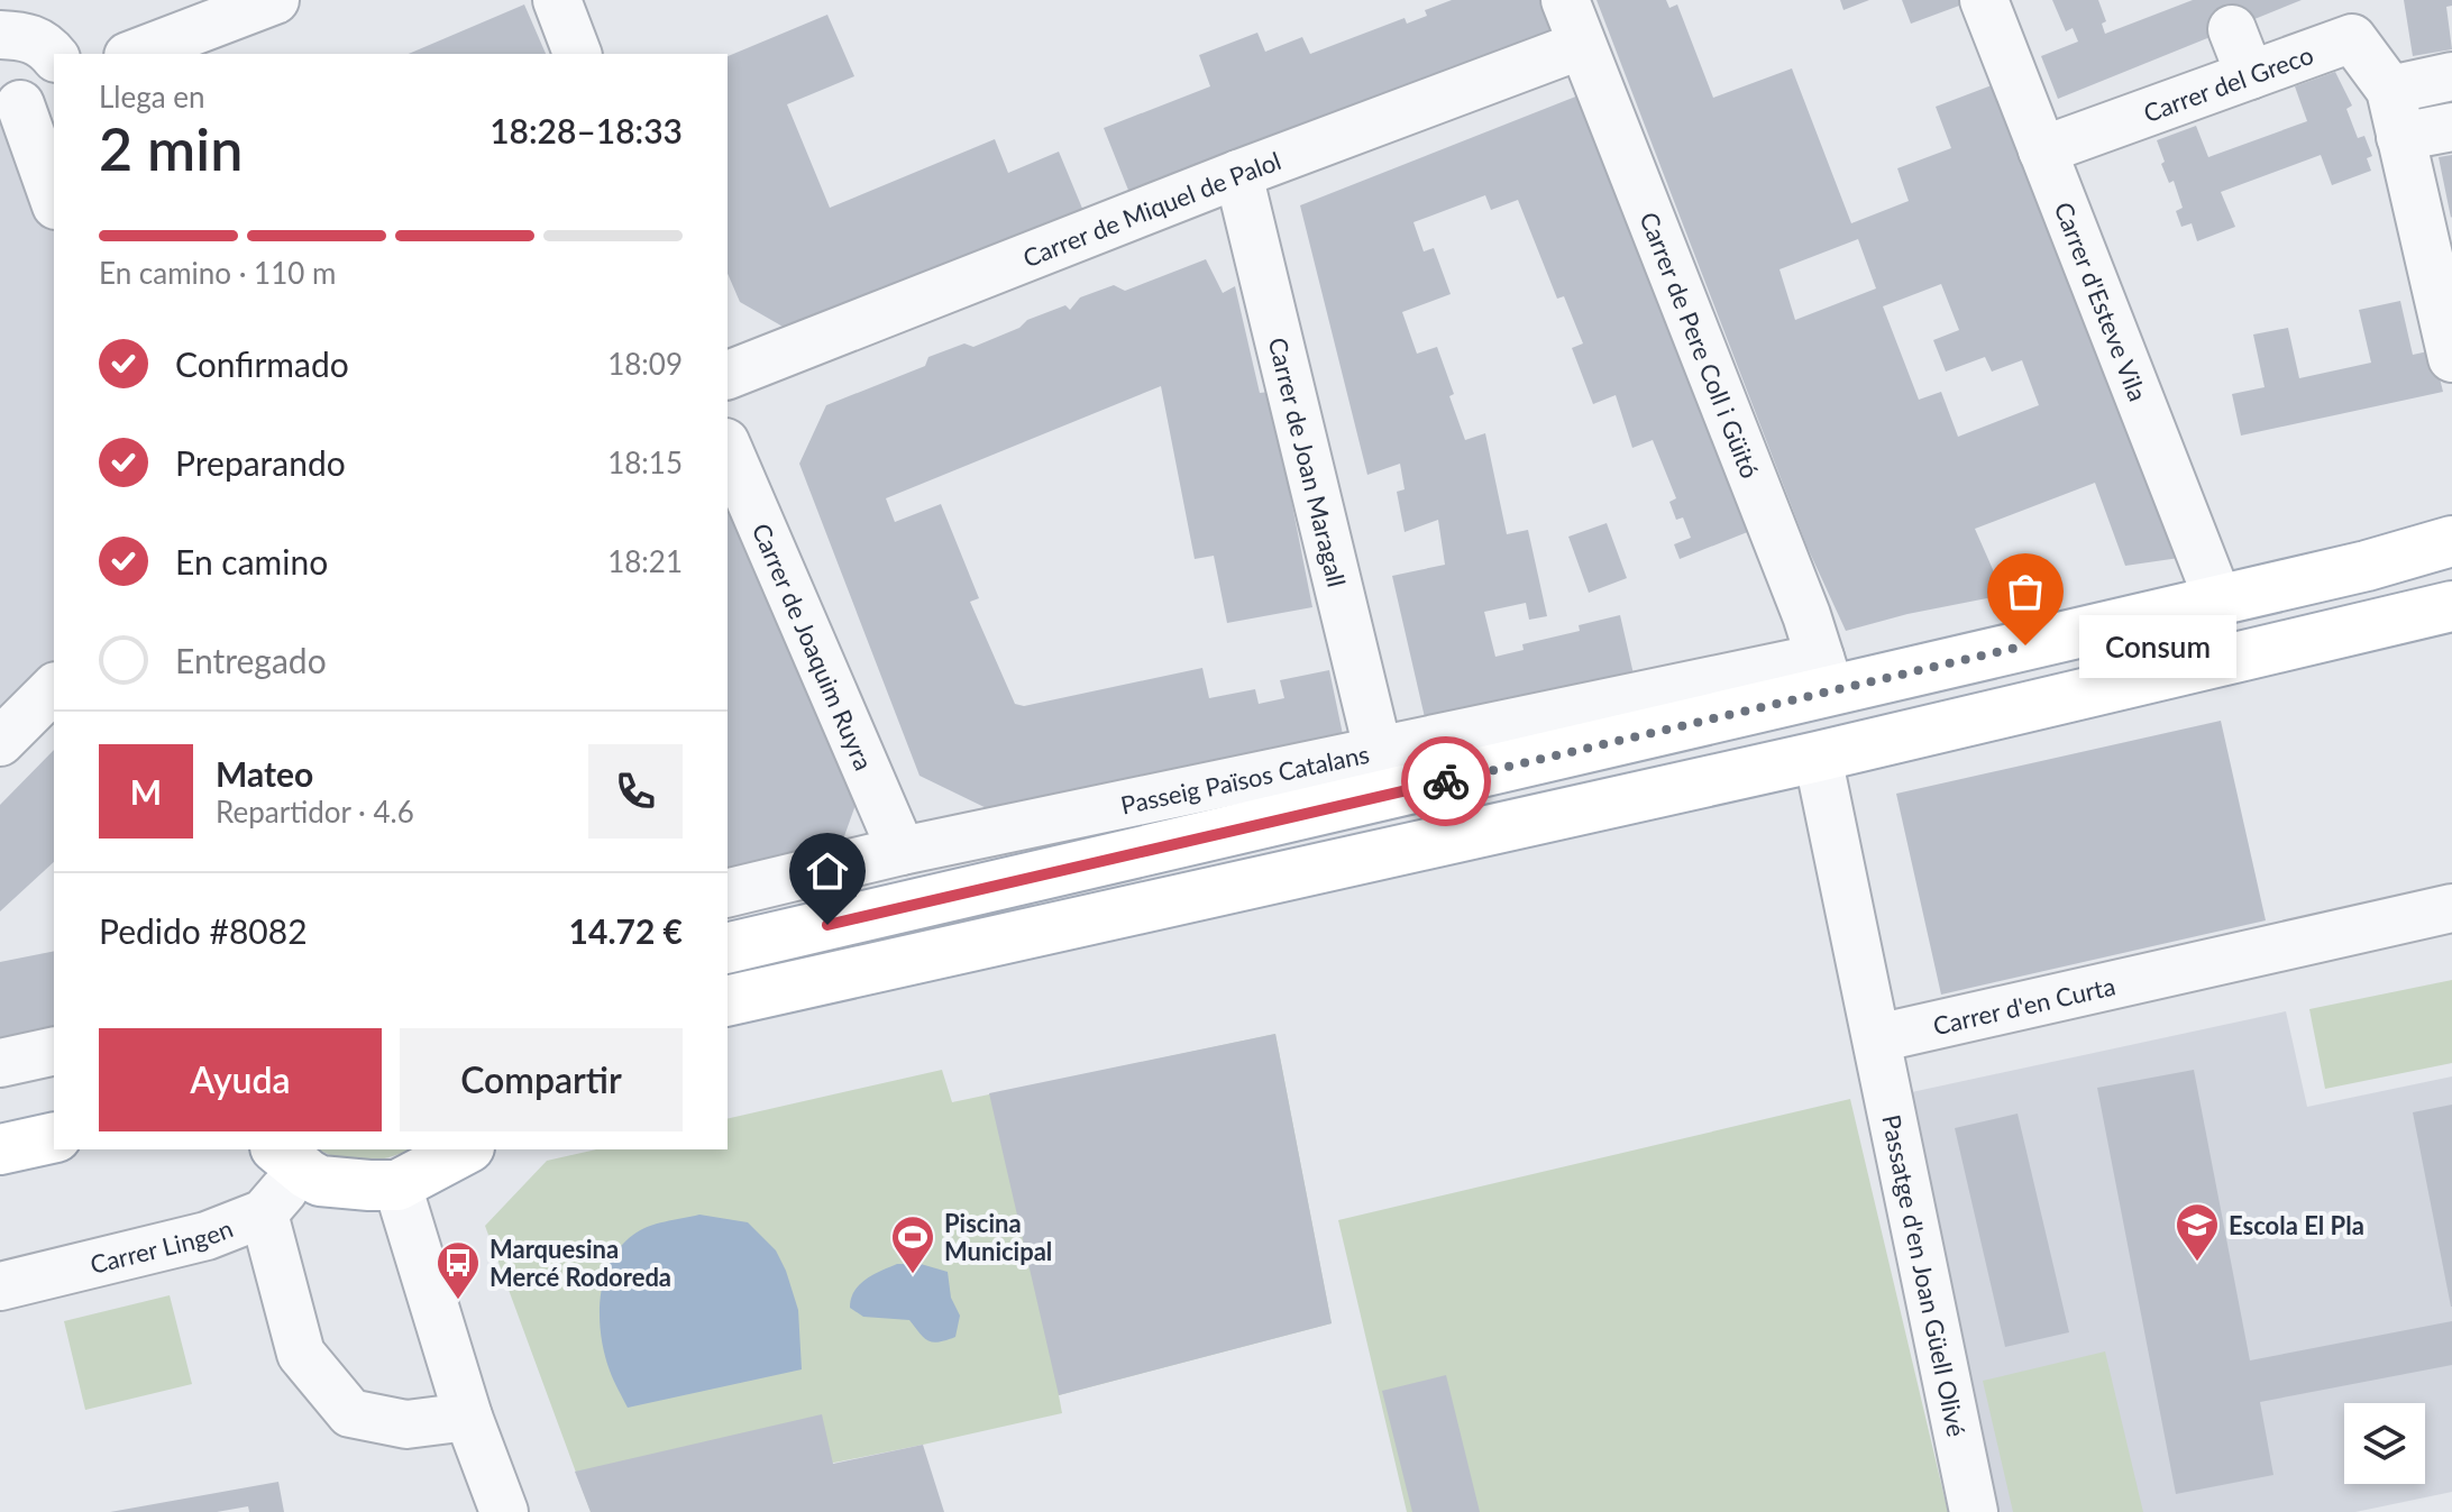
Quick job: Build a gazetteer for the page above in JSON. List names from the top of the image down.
{
  "streets": {
    "main road": ["Passeig Països Catalans"],
    "street": [
      "Carrer del Greco",
      "Carrer de Miquel de Palol",
      "Carrer d'Esteve Vila",
      "Carrer de Pere Coll i Güitó",
      "Carrer de Joan Maragall",
      "Carrer de Joaquim Ruyra",
      "Carrer d'en Curta",
      "Carrer Lingen",
      "Passatge d'en Joan Güell Olivé"
    ]
  },
  "crossings": [
    ["Carrer del Greco", "Carrer d'Esteve Vila"],
    ["Carrer de Miquel de Palol", "Carrer de Pere Coll i Güitó"],
    ["Carrer de Miquel de Palol", "Carrer de Joan Maragall"],
    ["Carrer d'Esteve Vila", "Passeig Països Catalans"],
    ["Carrer de Pere Coll i Güitó", "Passeig Països Catalans"],
    ["Carrer de Joan Maragall", "Passeig Països Catalans"],
    ["Carrer de Joaquim Ruyra", "Passeig Països Catalans"],
    ["Carrer d'en Curta", "Passatge d'en Joan Güell Olivé"]
  ],
  "places": {
    "other": ["Consum"],
    "school or university": ["Escola El Pla"],
    "sports": ["Piscina Municipal"],
    "bus stop": ["Marquesina Mercé Rodoreda"]
  },
  "page": {
    "heading": ["2 min", "Llega en", "18:28–18:33"],
    "panel": [
      "Mateo",
      "Repartidor · 4.6",
      "Pedido #8082",
      "14.72 €"
    ],
    "bar": "En camino · 110 m",
    "list": [
      ["Confirmado", "18:09"],
      ["Preparando", "18:15"],
      ["En camino", "18:21"],
      "Entregado"
    ],
    "bubble": "Consum",
    "round": "M",
    "buttons": ["Ayuda", "Compartir"]
  }
}
